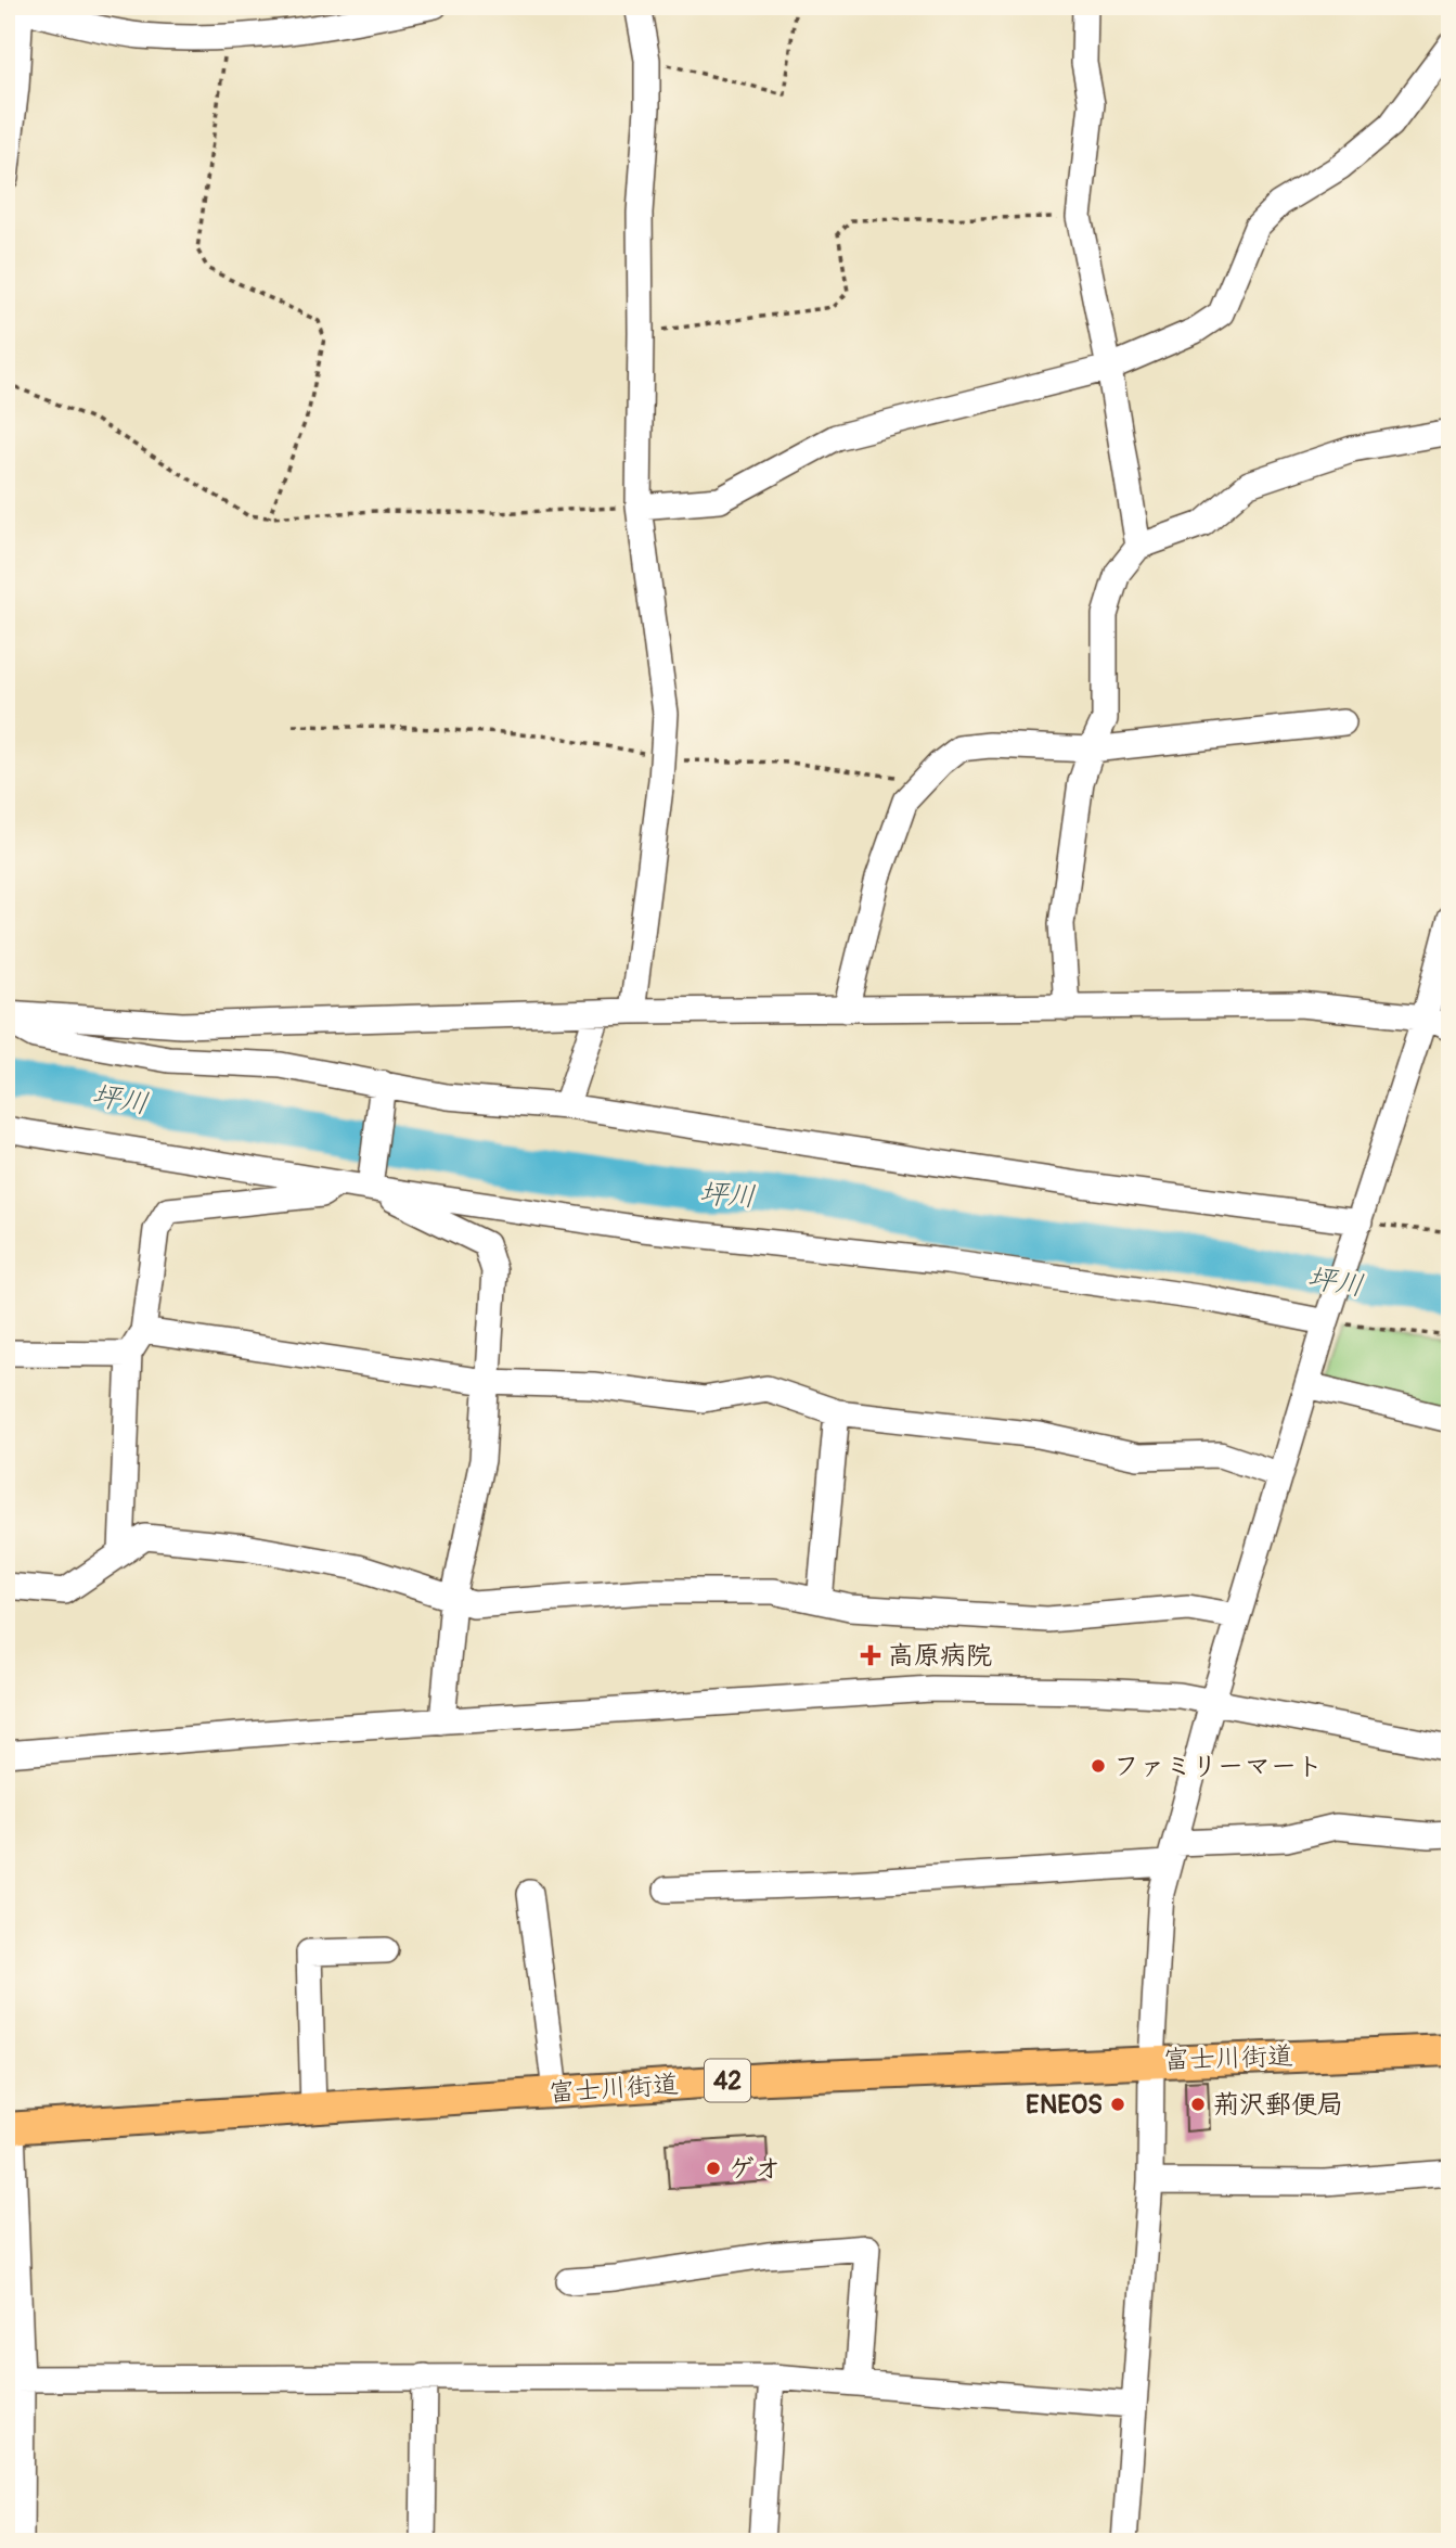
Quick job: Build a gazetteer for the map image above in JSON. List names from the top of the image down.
{
  "streets": {
    "main road": ["富士川街道", "42"]
  },
  "water": ["坪川"],
  "places": {
    "health": ["高原病院"],
    "other": [
      "ファミリーマート",
      "ENEOS",
      "荊沢郵便局",
      "ゲオ"
    ]
  }
}
